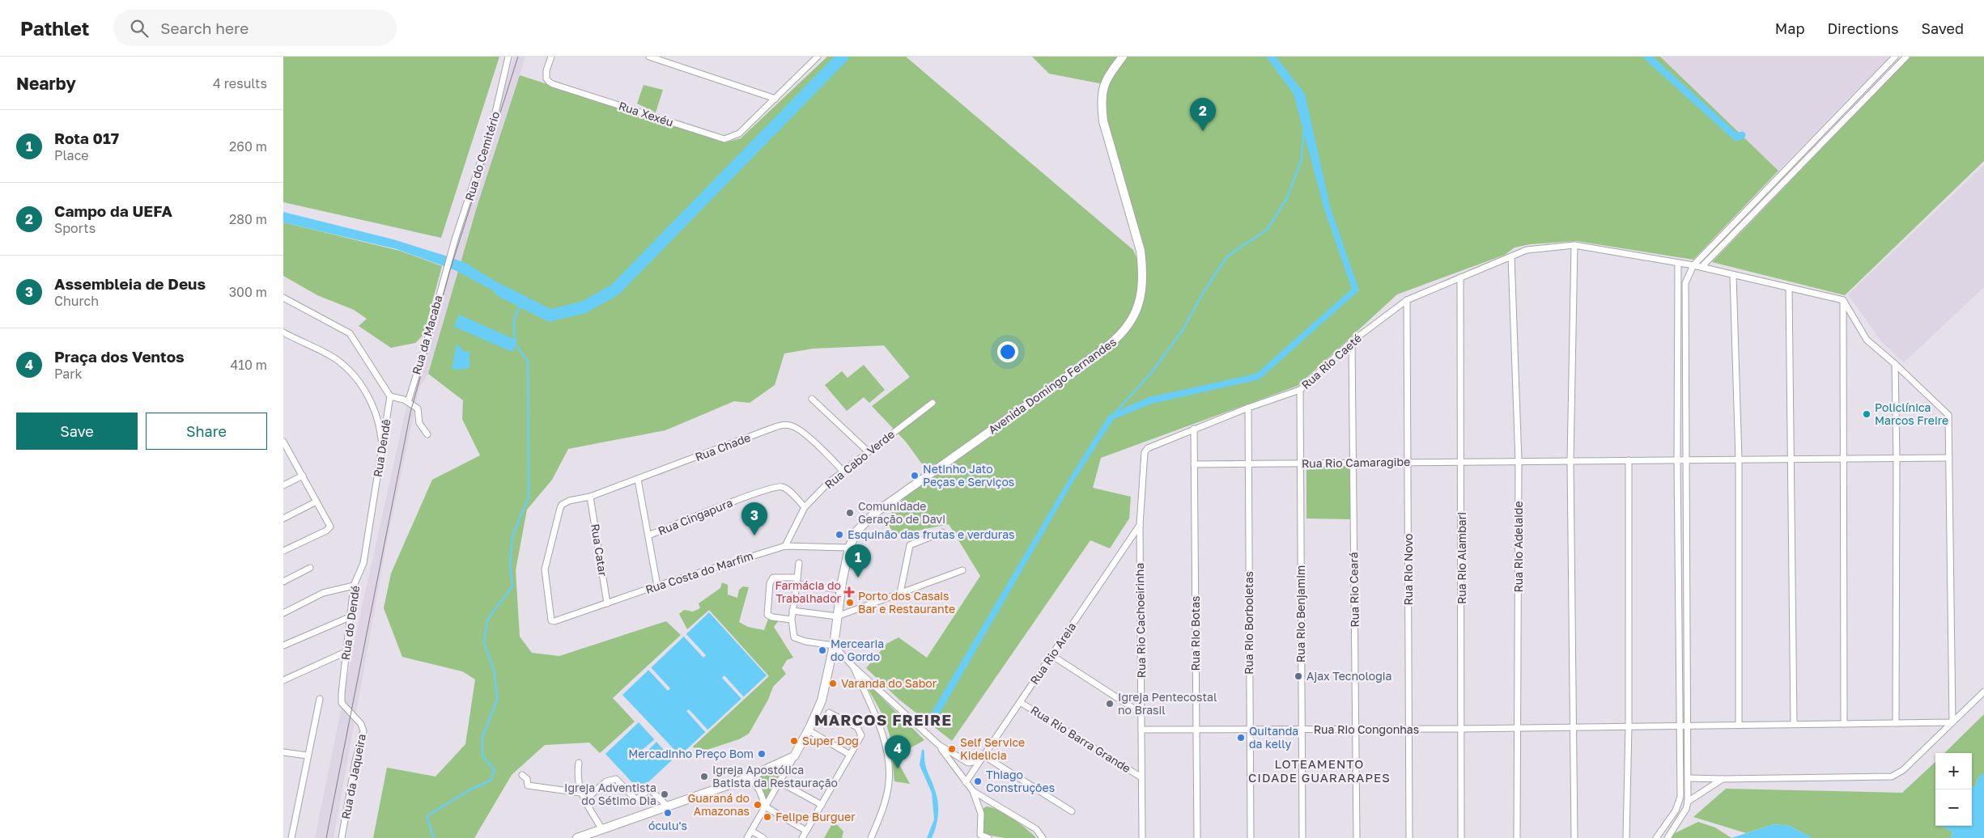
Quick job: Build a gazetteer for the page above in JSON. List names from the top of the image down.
{
  "streets": {
    "main road": ["Avenida Domingo Fernandes"],
    "street": [
      "Rua Xexéu",
      "Rua do Cemitério",
      "Rua da Macaba",
      "Rua Rio Caeté",
      "Rua Chade",
      "Rua Dendê",
      "Rua Cabo Verde",
      "Rua Rio Camaragibe",
      "Rua Cingapura",
      "Rua Rio Adelaide",
      "Rua Catar",
      "Rua Rio Alambari",
      "Rua Rio Novo",
      "Rua Costa do Marfim",
      "Rua Rio Ceará",
      "Rua Rio Benjamim",
      "Rua Rio Cachoeirinha",
      "Rua do Dendé",
      "Rua Rio Borboletas",
      "Rua Rio Botas",
      "Rua Rio Areia",
      "Rua Rio Congonhas",
      "Rua Rio Barra Grande",
      "Rua da Jaqueira"
    ]
  },
  "crossings": [
    ["Rua do Cemitério", "Rua da Macaba"],
    ["Rua Rio Caeté", "Rua Rio Adelaide"],
    ["Rua Rio Caeté", "Rua Rio Alambari"],
    ["Rua Rio Caeté", "Rua Rio Novo"],
    ["Rua Rio Caeté", "Rua Rio Ceará"],
    ["Rua Rio Caeté", "Rua Rio Benjamim"],
    ["Rua Rio Caeté", "Rua Rio Cachoeirinha"],
    ["Rua Rio Caeté", "Rua Rio Borboletas"],
    ["Rua Rio Caeté", "Rua Rio Botas"],
    ["Avenida Domingo Fernandes", "Rua Costa do Marfim"],
    ["Rua Chade", "Rua Cabo Verde"],
    ["Rua Chade", "Rua Catar"],
    ["Rua Chade", "Rua Costa do Marfim"],
    ["Rua Dendê", "Rua do Dendé"],
    ["Rua Cabo Verde", "Rua Cingapura"],
    ["Rua Cabo Verde", "Rua Costa do Marfim"],
    ["Rua Rio Camaragibe", "Rua Rio Adelaide"],
    ["Rua Rio Camaragibe", "Rua Rio Alambari"],
    ["Rua Rio Camaragibe", "Rua Rio Novo"],
    ["Rua Rio Camaragibe", "Rua Rio Ceará"],
    ["Rua Rio Camaragibe", "Rua Rio Benjamim"],
    ["Rua Rio Camaragibe", "Rua Rio Borboletas"],
    ["Rua Rio Camaragibe", "Rua Rio Botas"],
    ["Rua Rio Adelaide", "Rua Rio Congonhas"],
    ["Rua Catar", "Rua Costa do Marfim"],
    ["Rua Rio Alambari", "Rua Rio Congonhas"],
    ["Rua Rio Novo", "Rua Rio Congonhas"],
    ["Rua Rio Ceará", "Rua Rio Congonhas"],
    ["Rua Rio Benjamim", "Rua Rio Congonhas"],
    ["Rua Rio Cachoeirinha", "Rua Rio Areia"],
    ["Rua Rio Cachoeirinha", "Rua Rio Congonhas"],
    ["Rua Rio Cachoeirinha", "Rua Rio Barra Grande"],
    ["Rua do Dendé", "Rua da Jaqueira"],
    ["Rua Rio Borboletas", "Rua Rio Congonhas"],
    ["Rua Rio Botas", "Rua Rio Congonhas"],
    ["Rua Rio Areia", "Rua Rio Barra Grande"]
  ],
  "districts": ["MARCOS FREIRE", "LOTEAMENTO CIDADE GUARARAPES"],
  "places": {
    "other": [
      "Policlínica Marcos Freire",
      "Netinho Jato Peças e Serviços",
      "Comunidade Geração de Davi",
      "Esquinão das frutas e verduras",
      "Porto dos Casais Bar e Restaurante",
      "Mercearia do Gordo",
      "Ajax Tecnologia",
      "Varanda do Sabor",
      "Igreja Pentecostal no Brasil",
      "Quitanda da kelly",
      "Super Dog",
      "Self Service Kidelicia",
      "Mercadinho Preço Bom",
      "Igreja Apostólica Batista da Restauração",
      "Thiago Construções",
      "Igreja Adventista do Sétimo Dia",
      "Guaraná do Amazonas",
      "óculu's",
      "Felipe Burguer"
    ],
    "health": ["Farmácia do Trabalhador"]
  },
  "page": {
    "header": "Pathlet",
    "search": "Search here",
    "nav": ["Map", "Directions", "Saved"],
    "heading": ["Nearby", "4 results"],
    "pins": [
      "2",
      "3",
      "1",
      "4"
    ],
    "list": [
      {
        "mark": "1",
        "name": "Rota 017",
        "note": "Place",
        "value": "260 m"
      },
      {
        "mark": "2",
        "name": "Campo da UEFA",
        "note": "Sports",
        "value": "280 m"
      },
      {
        "mark": "3",
        "name": "Assembleia de Deus",
        "note": "Church",
        "value": "300 m"
      },
      {
        "mark": "4",
        "name": "Praça dos Ventos",
        "note": "Park",
        "value": "410 m"
      }
    ],
    "buttons": ["Save", "Share"],
    "map_buttons": ["+", "−"]
  }
}
